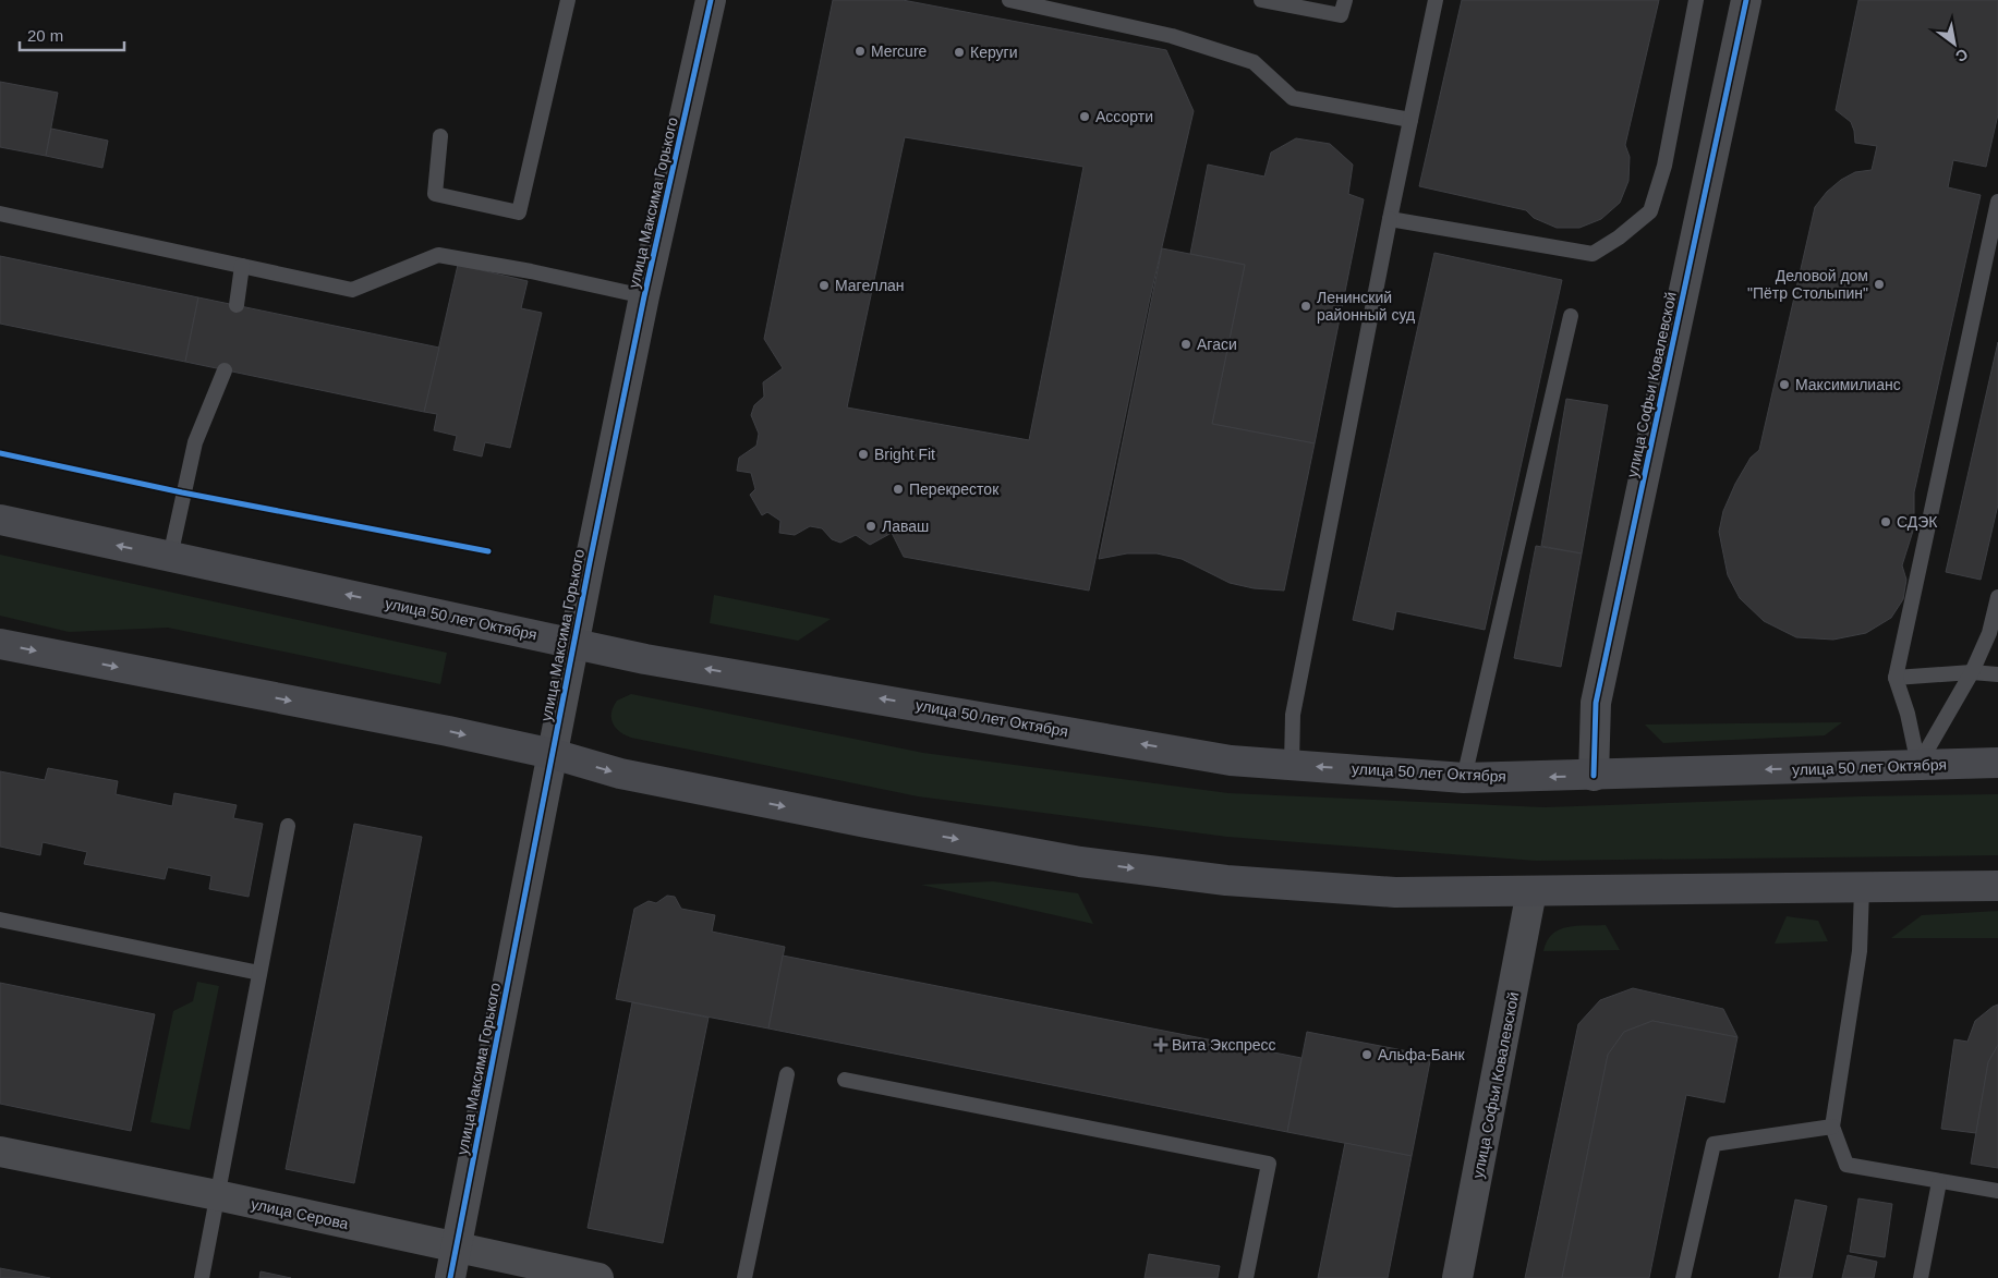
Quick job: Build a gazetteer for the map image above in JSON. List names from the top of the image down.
{
  "streets": {
    "main road": ["улица 50 лет Октября"],
    "street": ["улица Максима Горького", "улица Софьи Ковалевской", "улица Серова"]
  },
  "crossings": [
    ["улица Максима Горького", "улица 50 лет Октября"],
    ["улица Максима Горького", "улица Серова"],
    ["улица Софьи Ковалевской", "улица 50 лет Октября"]
  ],
  "places": {
    "other": [
      "Mercure",
      "Керуги",
      "Ассорти",
      "Деловой дом \"Пётр Столыпин\"",
      "Магеллан",
      "Ленинский районный суд",
      "Агаси",
      "Максимилианс",
      "Bright Fit",
      "Перекресток",
      "СДЭК",
      "Лаваш",
      "Альфа-Банк"
    ],
    "health": ["Вита Экспресс"]
  },
  "scale_bar": "20 m",
  "north": "bottom right"
}
